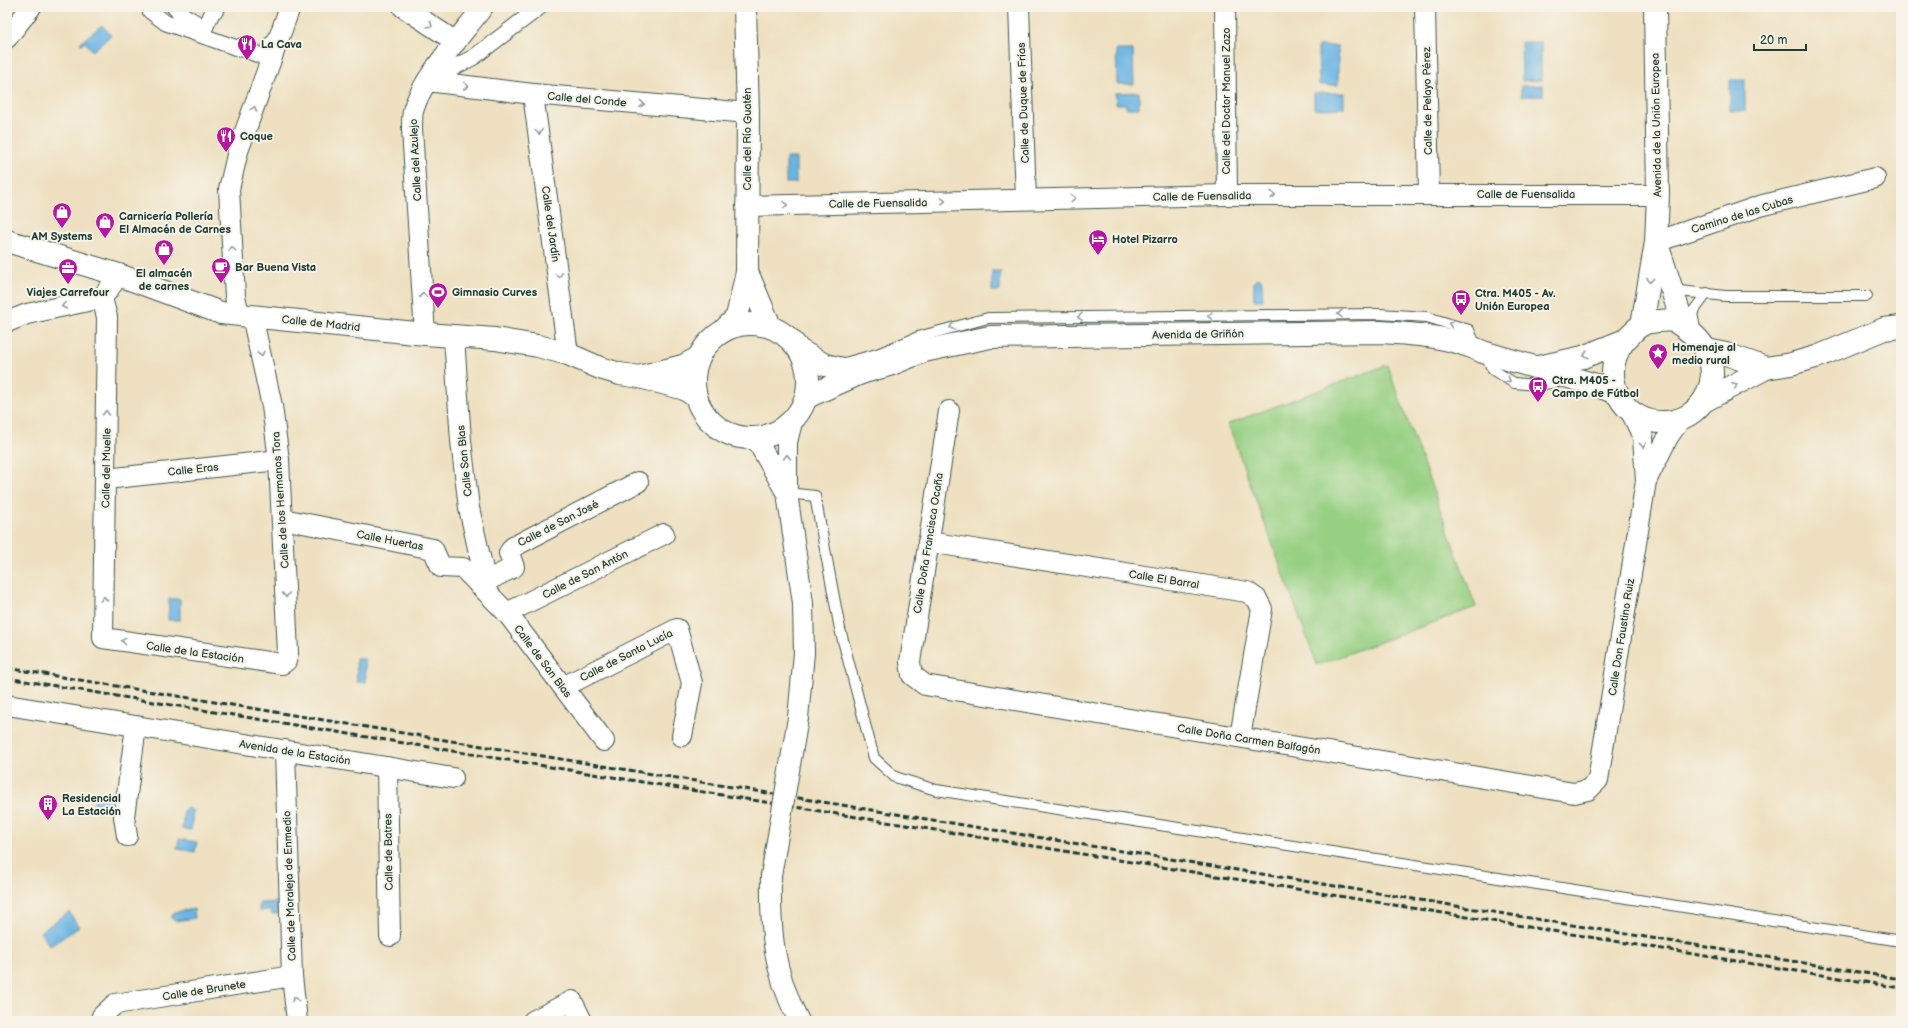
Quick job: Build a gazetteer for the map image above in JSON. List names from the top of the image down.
{
  "streets": {
    "main road": [
      "Avenida de la Unión Europea",
      "Calle del Río Guatén",
      "Calle de Madrid",
      "Avenida de Griñón"
    ],
    "street": [
      "Calle del Conde",
      "Calle del Doctor Manuel Zazo",
      "Calle de Pelayo Pérez",
      "Calle de Duque de Frías",
      "Calle del Azulejo",
      "Calle de Fuensalida",
      "Camino de las Cubas",
      "Calle del Jardín",
      "Calle San Blas",
      "Calle del Muelle",
      "Calle Eras",
      "Calle de los Hermanos Tora",
      "Calle de San José",
      "Calle Huertas",
      "Calle Doña Francisca Ocaña",
      "Calle de San Antón",
      "Calle El Barral",
      "Calle Don Faustino Ruiz",
      "Calle de la Estación",
      "Calle de Santa Lucía",
      "Calle de San Blas",
      "Calle Doña Carmen Balfagón",
      "Avenida de la Estación",
      "Calle de Batres",
      "Calle de Moraleja de Enmedio",
      "Calle de Brunete"
    ]
  },
  "crossings": [
    ["Calle del Conde", "Calle del Río Guatén"],
    ["Calle del Conde", "Calle del Azulejo"],
    ["Calle del Conde", "Calle del Jardín"],
    ["Calle del Doctor Manuel Zazo", "Calle de Fuensalida"],
    ["Calle de Pelayo Pérez", "Calle de Fuensalida"],
    ["Calle de Duque de Frías", "Calle de Fuensalida"],
    ["Avenida de la Unión Europea", "Calle de Fuensalida"],
    ["Avenida de la Unión Europea", "Camino de las Cubas"],
    ["Calle del Río Guatén", "Calle de Fuensalida"],
    ["Calle del Azulejo", "Calle de Madrid"],
    ["Calle del Jardín", "Calle de Madrid"],
    ["Calle de Madrid", "Avenida de Griñón"],
    ["Calle de Madrid", "Calle San Blas"],
    ["Calle de Madrid", "Calle de los Hermanos Tora"],
    ["Avenida de Griñón", "Calle Don Faustino Ruiz"],
    ["Calle San Blas", "Calle de San José"],
    ["Calle San Blas", "Calle Huertas"],
    ["Calle San Blas", "Calle de San Blas"],
    ["Calle del Muelle", "Calle Eras"],
    ["Calle del Muelle", "Calle de la Estación"],
    ["Calle Eras", "Calle de los Hermanos Tora"],
    ["Calle de los Hermanos Tora", "Calle Huertas"],
    ["Calle de los Hermanos Tora", "Calle de la Estación"],
    ["Calle de San José", "Calle Huertas"],
    ["Calle de San José", "Calle de San Blas"],
    ["Calle Huertas", "Calle de San Blas"],
    ["Calle Doña Francisca Ocaña", "Calle El Barral"],
    ["Calle Doña Francisca Ocaña", "Calle Doña Carmen Balfagón"],
    ["Calle de San Antón", "Calle de San Blas"],
    ["Calle El Barral", "Calle Doña Carmen Balfagón"],
    ["Calle Don Faustino Ruiz", "Calle Doña Carmen Balfagón"],
    ["Calle de Santa Lucía", "Calle de San Blas"],
    ["Avenida de la Estación", "Calle de Batres"],
    ["Avenida de la Estación", "Calle de Moraleja de Enmedio"],
    ["Calle de Moraleja de Enmedio", "Calle de Brunete"]
  ],
  "one_way": [
    "Calle del Conde",
    "Calle del Azulejo",
    "Calle de Fuensalida",
    "Calle del Jardín",
    "Calle del Muelle",
    "Calle de la Estación"
  ],
  "places": {
    "restaurant": ["La Cava", "Coque"],
    "shop": ["AM Systems", "Carnicería Pollería El Almacén de Carnes", "El almacén de carnes"],
    "hotel": ["Hotel Pizarro"],
    "cafe": ["Bar Buena Vista"],
    "office": ["Viajes Carrefour"],
    "sports": ["Gimnasio Curves"],
    "bus stop": ["Ctra. M405 - Av. Unión Europea", "Ctra. M405 - Campo de Fútbol"],
    "place": ["Homenaje al medio rural"],
    "building": ["Residencial La Estación"]
  },
  "scale_bar": "20 m"
}
